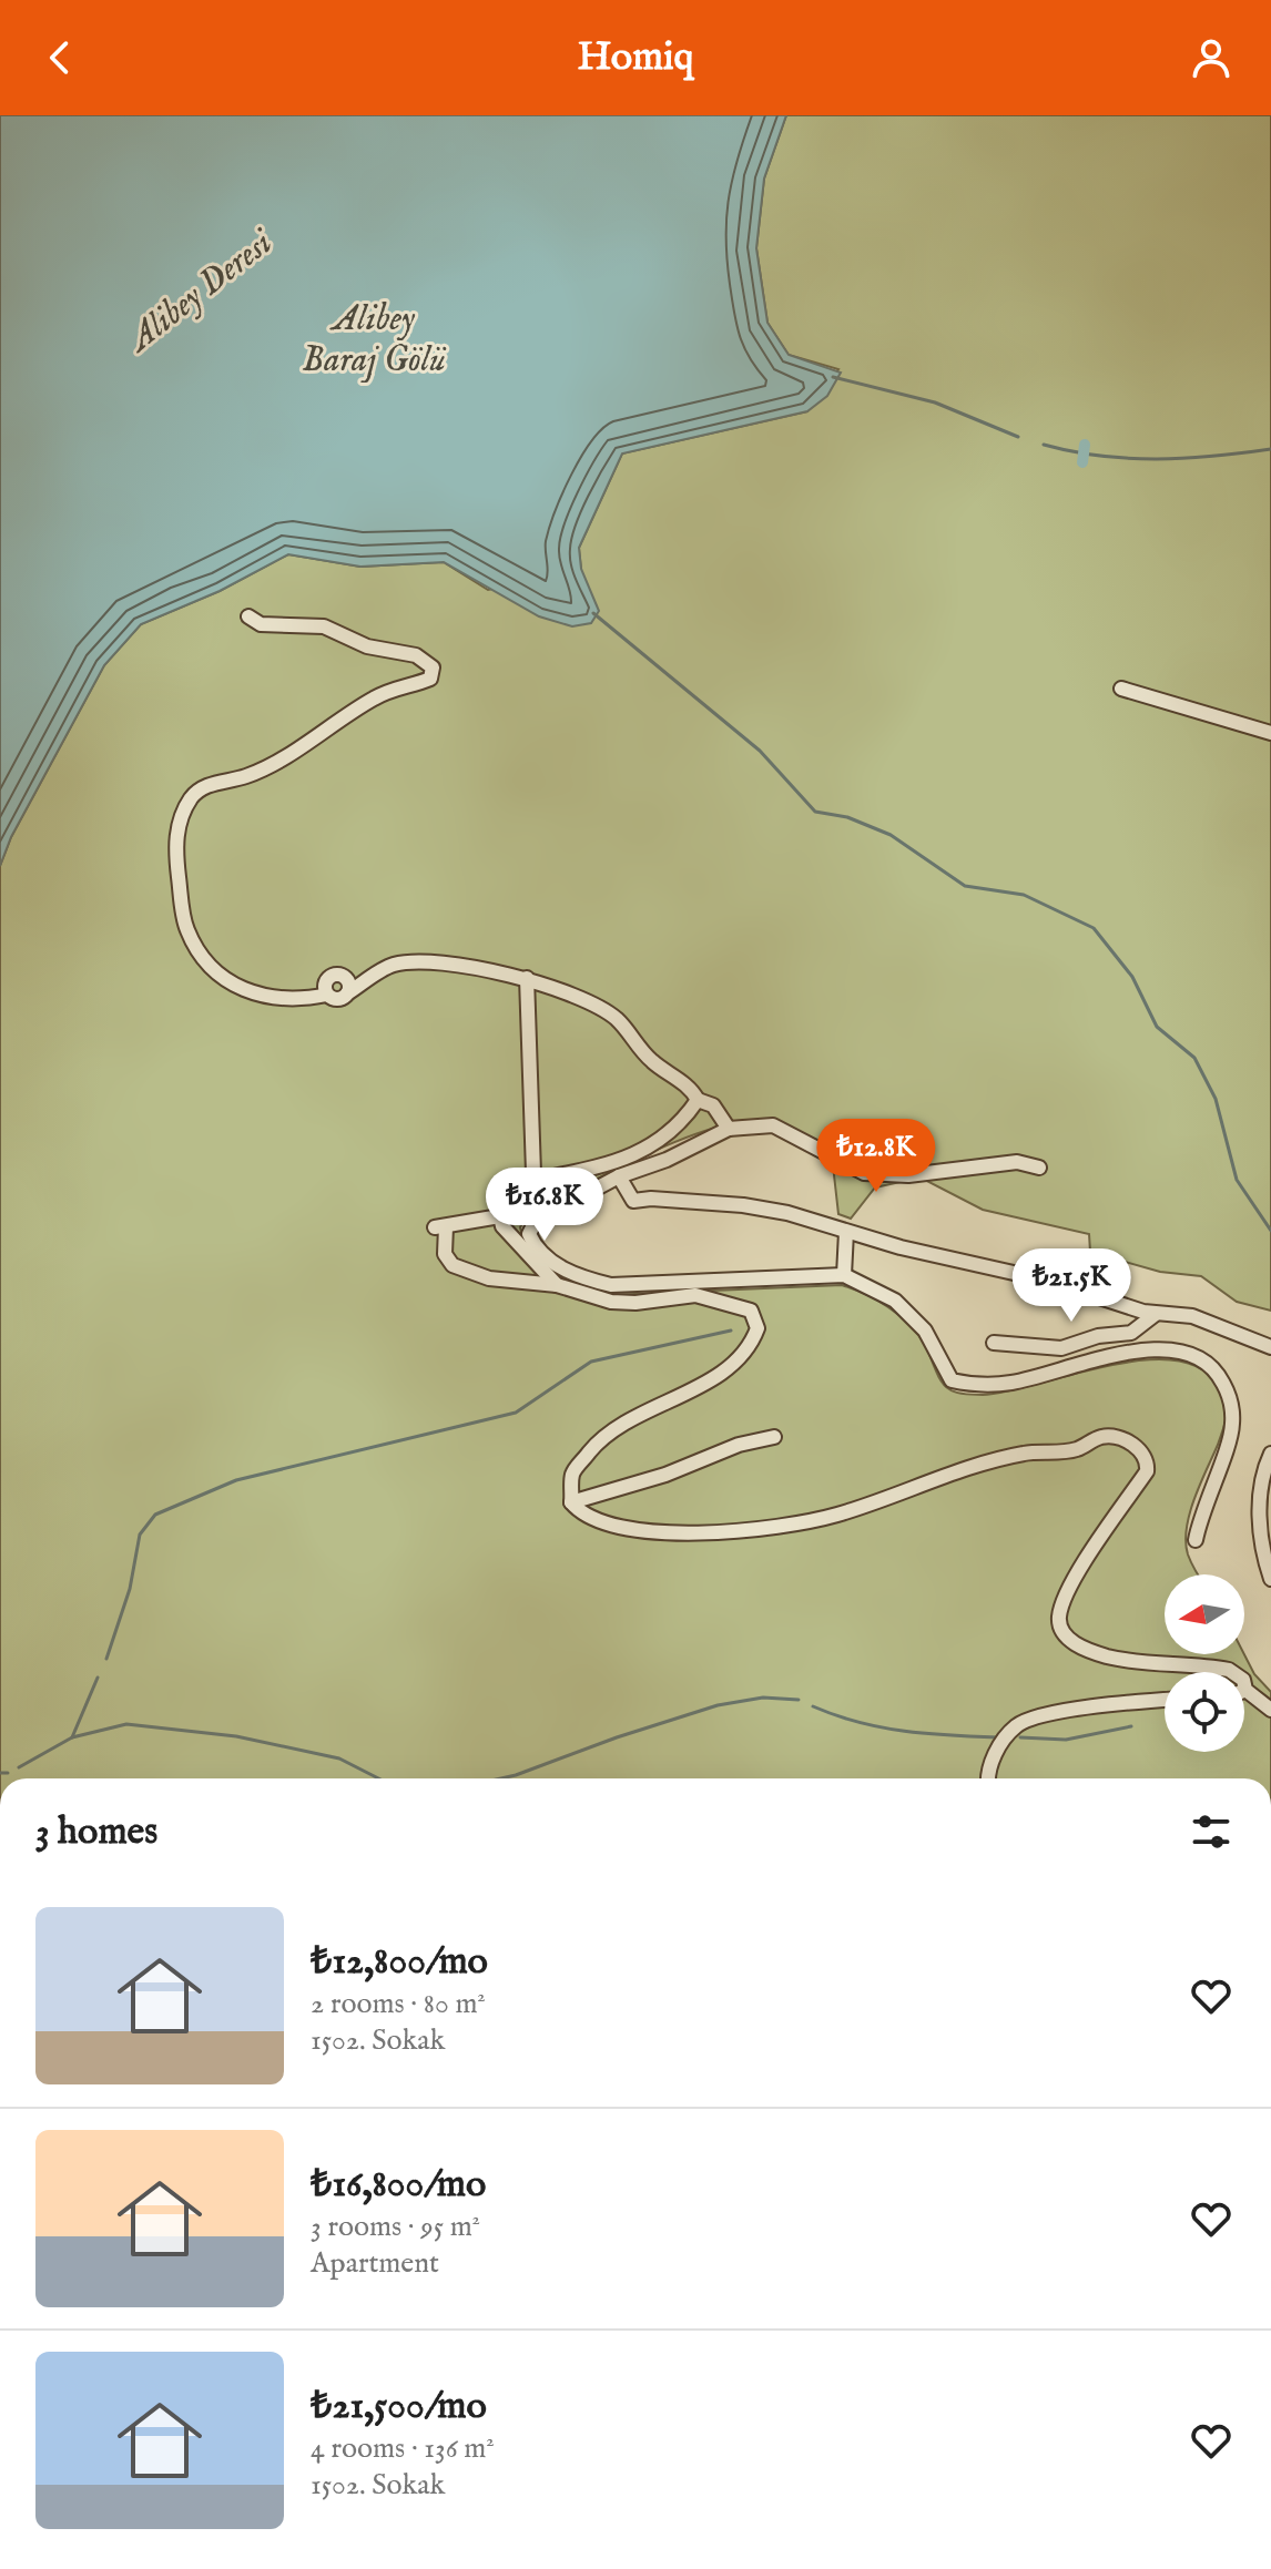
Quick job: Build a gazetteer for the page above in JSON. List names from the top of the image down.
{
  "water": ["Alibey Deresi", "Alibey Baraj Gölü"],
  "north": "left",
  "page": {
    "header": "Homiq",
    "price": ["₺12.8K", "₺16.8K", "₺21.5K"],
    "heading": "3 homes",
    "list": [
      {
        "name": "₺12,800/mo",
        "note": "2 rooms · 80 m² · 1502. Sokak"
      },
      {
        "name": "₺16,800/mo",
        "note": "3 rooms · 95 m² · Apartment"
      },
      {
        "name": "₺21,500/mo",
        "note": "4 rooms · 136 m² · 1502. Sokak"
      }
    ]
  }
}
